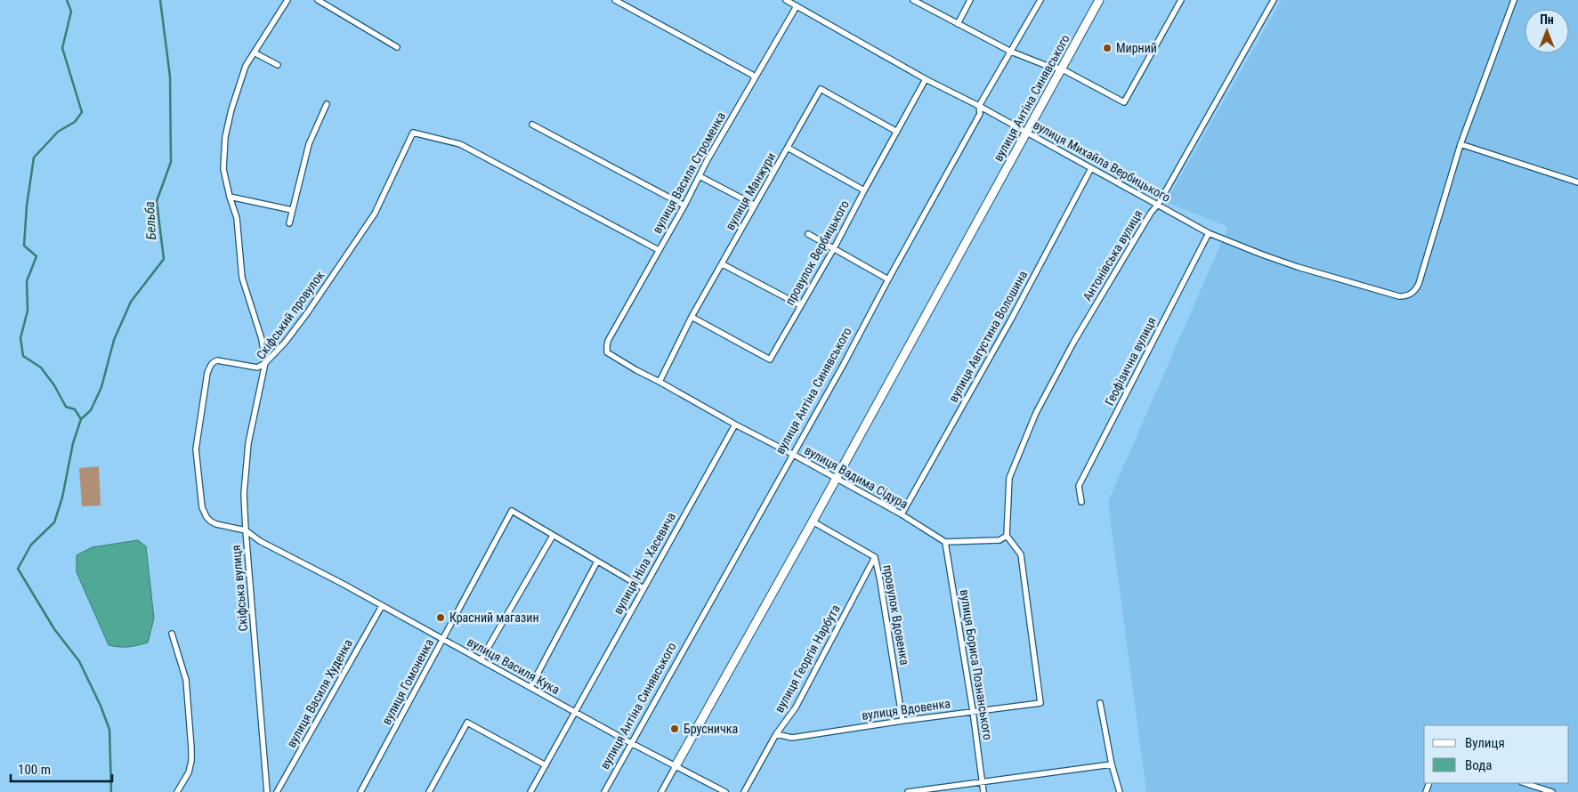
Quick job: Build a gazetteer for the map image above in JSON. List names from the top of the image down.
{
  "streets": {
    "street": [
      "вулиця Антіна Синявського",
      "вулиця Михайла Вербицького",
      "вулиця Василя Строменка",
      "вулиця Манжури",
      "провулок Вербицького",
      "Антонівська вулиця",
      "Скіфський провулок",
      "вулиця Августина Волошина",
      "Геофізична вулиця",
      "вулиця Вадима Сідура",
      "вулиця Ніла Хасевича",
      "Скіфська вулиця",
      "провулок Вдовенка",
      "вулиця Георгія Нарбута",
      "вулиця Бориса Познанського",
      "вулиця Василя Кука",
      "вулиця Гомоненка",
      "вулиця Василя Худенка",
      "вулиця Вдовенка"
    ]
  },
  "crossings": [
    ["вулиця Антіна Синявського", "вулиця Михайла Вербицького"],
    ["вулиця Антіна Синявського", "вулиця Вадима Сідура"],
    ["вулиця Антіна Синявського", "провулок Вдовенка"],
    ["вулиця Антіна Синявського", "вулиця Василя Кука"],
    ["вулиця Михайла Вербицького", "вулиця Василя Строменка"],
    ["вулиця Михайла Вербицького", "провулок Вербицького"],
    ["вулиця Михайла Вербицького", "Антонівська вулиця"],
    ["вулиця Михайла Вербицького", "вулиця Августина Волошина"],
    ["вулиця Михайла Вербицького", "Геофізична вулиця"],
    ["вулиця Василя Строменка", "Скіфський провулок"],
    ["вулиця Василя Строменка", "вулиця Вадима Сідура"],
    ["вулиця Манжури", "провулок Вербицького"],
    ["вулиця Манжури", "вулиця Вадима Сідура"],
    ["Антонівська вулиця", "вулиця Вдовенка"],
    ["Скіфський провулок", "Скіфська вулиця"],
    ["Скіфський провулок", "вулиця Василя Кука"],
    ["вулиця Августина Волошина", "вулиця Вадима Сідура"],
    ["вулиця Вадима Сідура", "вулиця Ніла Хасевича"],
    ["вулиця Вадима Сідура", "вулиця Бориса Познанського"],
    ["вулиця Ніла Хасевича", "вулиця Василя Кука"],
    ["Скіфська вулиця", "вулиця Василя Кука"],
    ["провулок Вдовенка", "вулиця Георгія Нарбута"],
    ["провулок Вдовенка", "вулиця Вдовенка"],
    ["вулиця Георгія Нарбута", "вулиця Вдовенка"],
    ["вулиця Бориса Познанського", "вулиця Вдовенка"],
    ["вулиця Василя Кука", "вулиця Гомоненка"],
    ["вулиця Василя Кука", "вулиця Василя Худенка"]
  ],
  "water": ["Бельба"],
  "places": ["Мирний", "Красний магазин", "Брусничка"],
  "legend": ["Вулиця", "Вода"],
  "scale_bar": "100 m",
  "north": "top"
}
